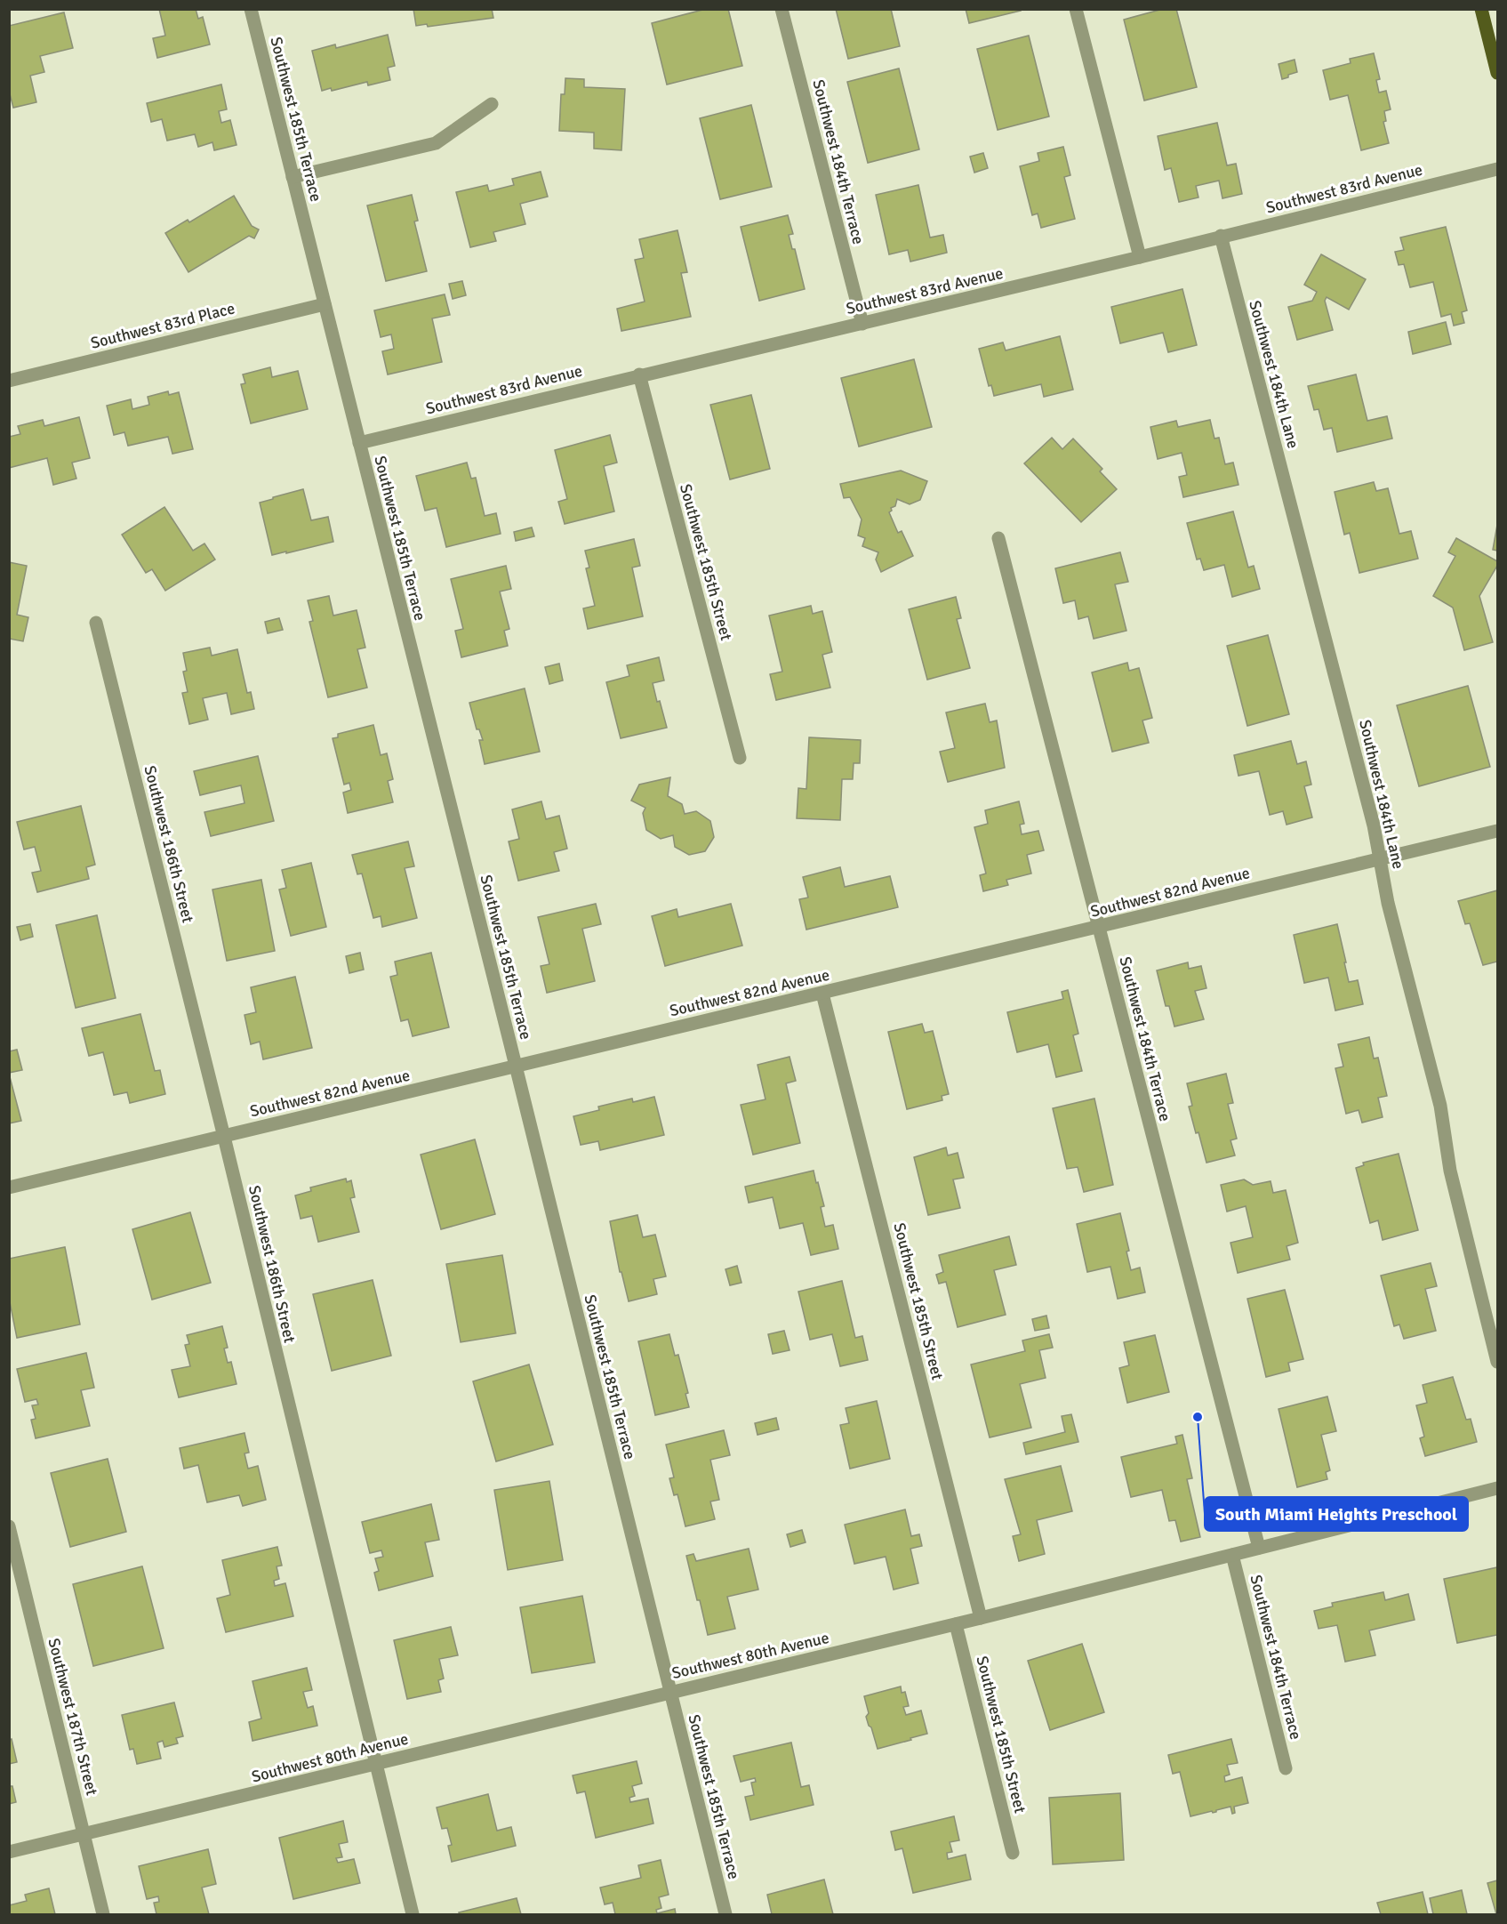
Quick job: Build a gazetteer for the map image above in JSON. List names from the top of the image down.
{
  "streets": {
    "street": [
      "Southwest 185th Terrace",
      "Southwest 184th Terrace",
      "Southwest 83rd Avenue",
      "Southwest 83rd Place",
      "Southwest 184th Lane",
      "Southwest 185th Street",
      "Southwest 186th Street",
      "Southwest 82nd Avenue",
      "Southwest 80th Avenue",
      "Southwest 187th Street"
    ]
  },
  "crossings": [
    ["Southwest 185th Terrace", "Southwest 83rd Avenue"],
    ["Southwest 185th Terrace", "Southwest 83rd Place"],
    ["Southwest 185th Terrace", "Southwest 82nd Avenue"],
    ["Southwest 185th Terrace", "Southwest 80th Avenue"],
    ["Southwest 184th Terrace", "Southwest 83rd Avenue"],
    ["Southwest 184th Terrace", "Southwest 82nd Avenue"],
    ["Southwest 184th Terrace", "Southwest 80th Avenue"],
    ["Southwest 83rd Avenue", "Southwest 184th Lane"],
    ["Southwest 83rd Avenue", "Southwest 185th Street"],
    ["Southwest 184th Lane", "Southwest 82nd Avenue"],
    ["Southwest 185th Street", "Southwest 82nd Avenue"],
    ["Southwest 185th Street", "Southwest 80th Avenue"],
    ["Southwest 186th Street", "Southwest 82nd Avenue"],
    ["Southwest 186th Street", "Southwest 80th Avenue"],
    ["Southwest 80th Avenue", "Southwest 187th Street"]
  ],
  "places": ["South Miami Heights Preschool"]
}
